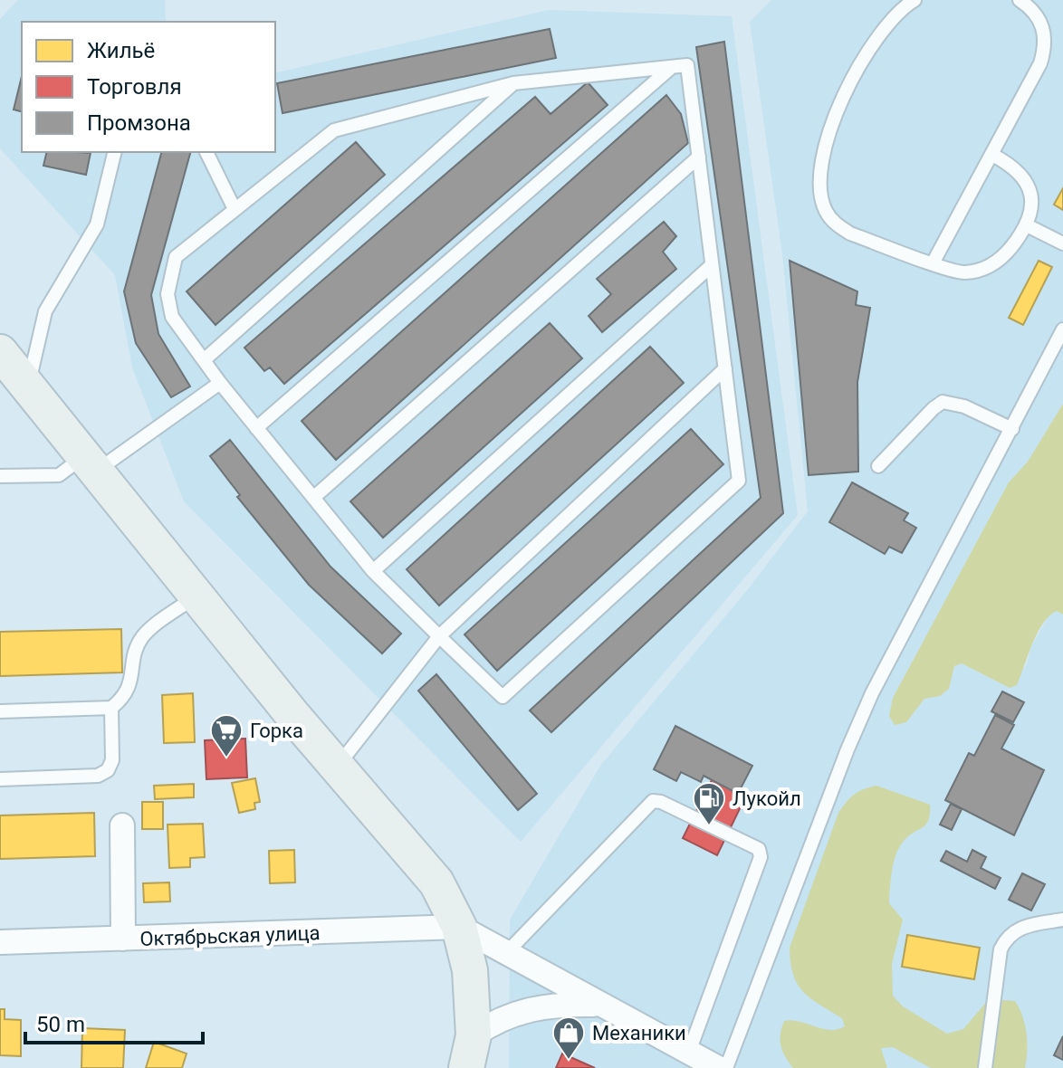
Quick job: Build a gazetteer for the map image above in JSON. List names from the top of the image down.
{
  "streets": {
    "street": ["Октябрьская улица"]
  },
  "places": {
    "supermarket": ["Горка"],
    "fuel station": ["Лукойл"],
    "shop": ["Механики"]
  },
  "legend": ["Жильё", "Торговля", "Промзона"],
  "scale_bar": "50 m"
}
